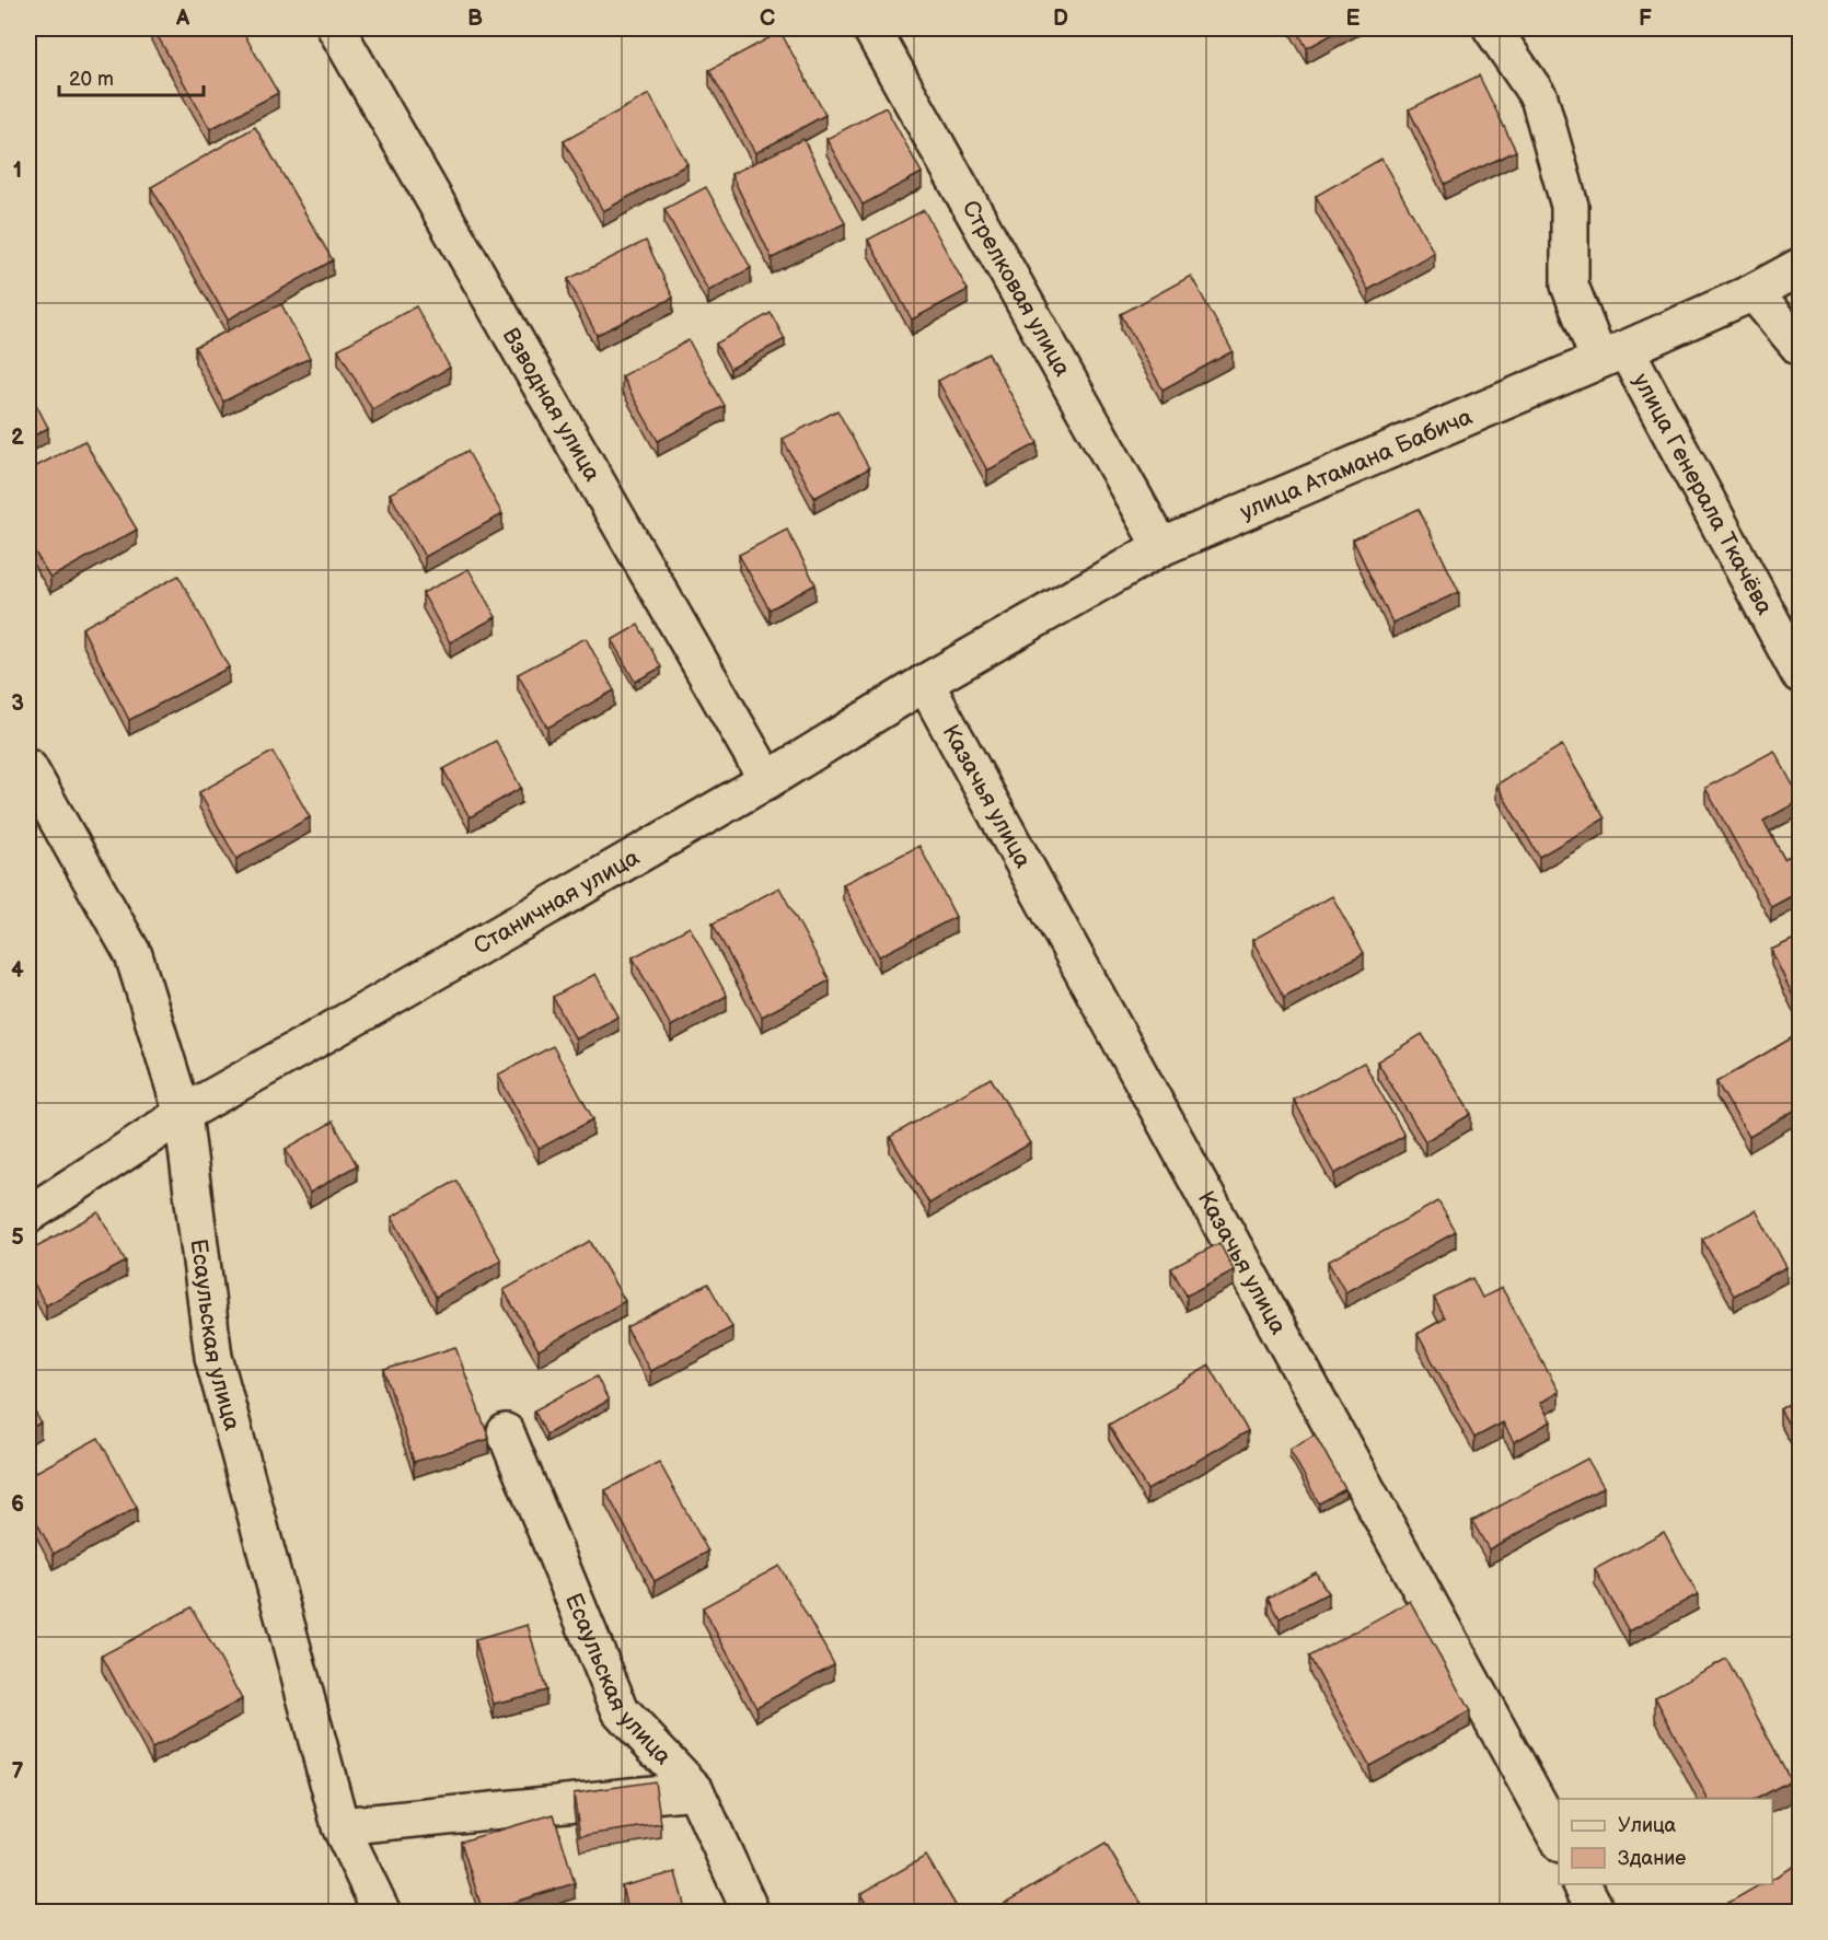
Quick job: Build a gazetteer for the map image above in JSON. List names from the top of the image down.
{
  "streets": {
    "street": [
      "Стрелковая улица",
      "Взводная улица",
      "улица Атамана Бабича",
      "улица Генерала Ткачёва",
      "Казачья улица",
      "Станичная улица",
      "Есаульская улица"
    ]
  },
  "crossings": [
    ["Стрелковая улица", "улица Атамана Бабича"],
    ["Взводная улица", "Станичная улица"],
    ["улица Атамана Бабича", "улица Генерала Ткачёва"],
    ["улица Атамана Бабича", "Казачья улица"],
    ["улица Атамана Бабича", "Станичная улица"],
    ["Казачья улица", "Станичная улица"],
    ["Станичная улица", "Есаульская улица"]
  ],
  "legend": ["Улица", "Здание"],
  "scale_bar": "20 m",
  "grid": {
    "columns": [
      "A",
      "B",
      "C",
      "D",
      "E",
      "F"
    ],
    "rows": [
      "1",
      "2",
      "3",
      "4",
      "5",
      "6",
      "7"
    ]
  }
}
